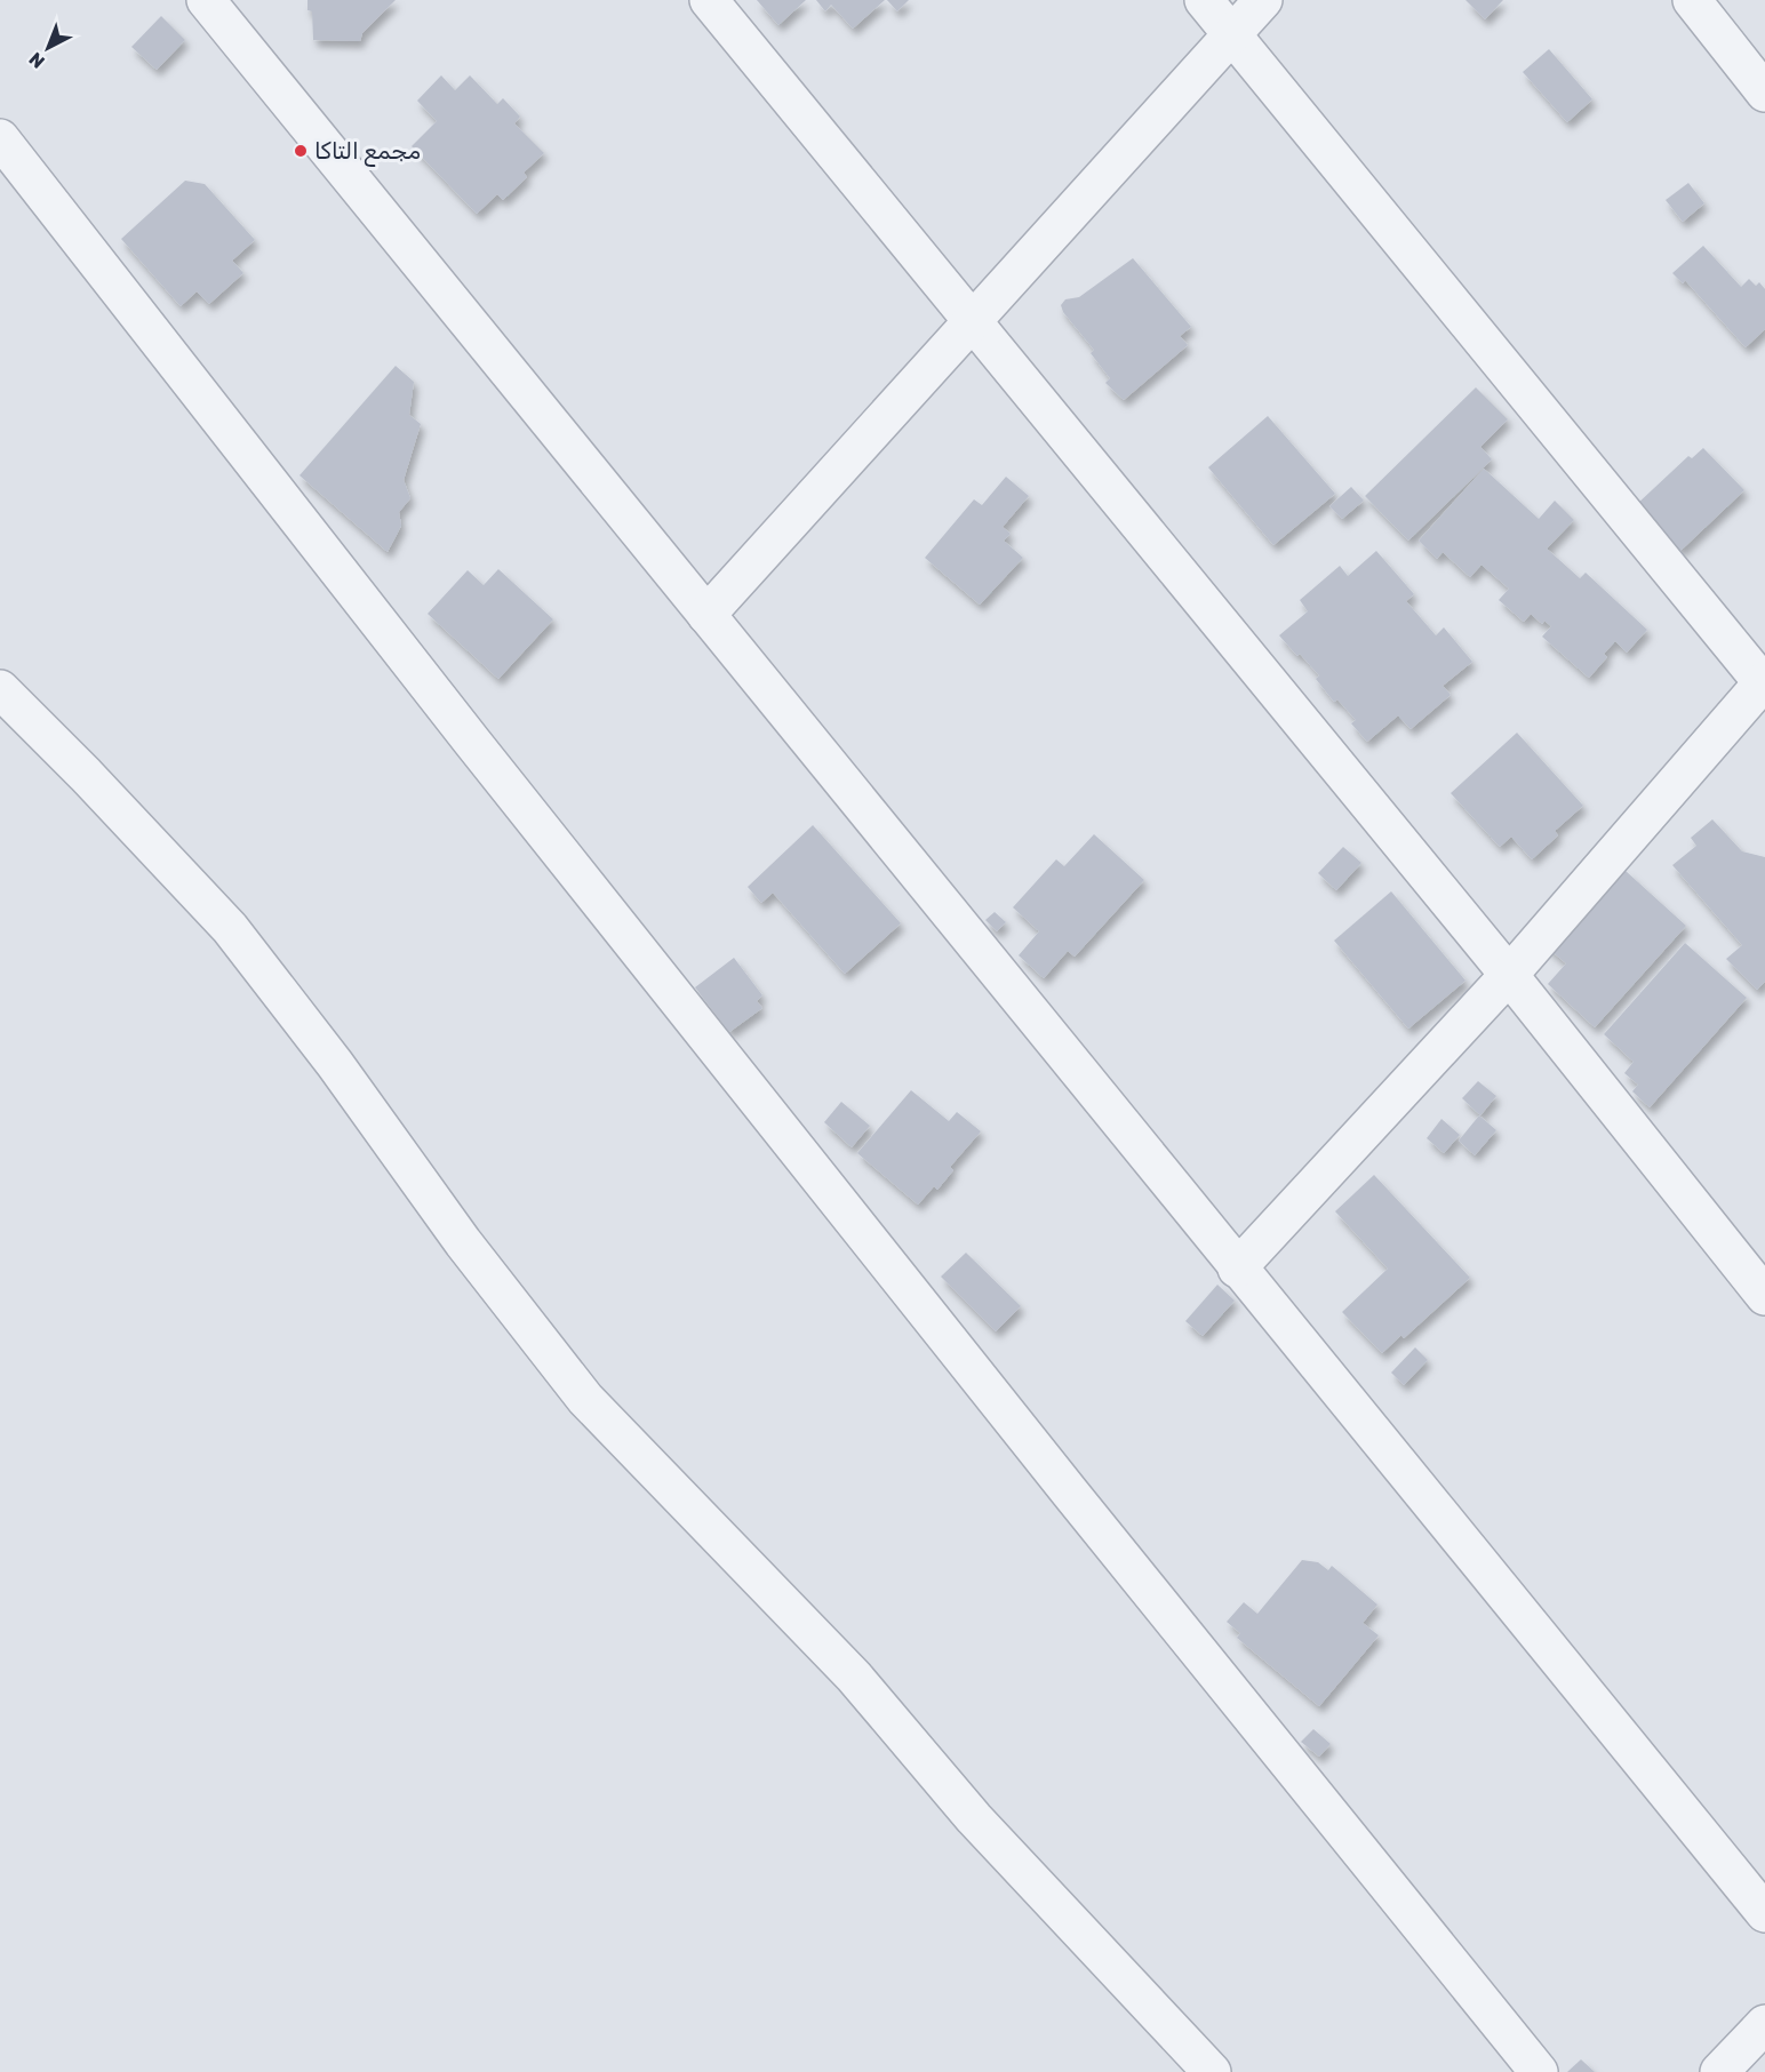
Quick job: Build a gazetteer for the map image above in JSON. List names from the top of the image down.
{
  "places": ["مجمع التاكا"],
  "north": "bottom left"
}
